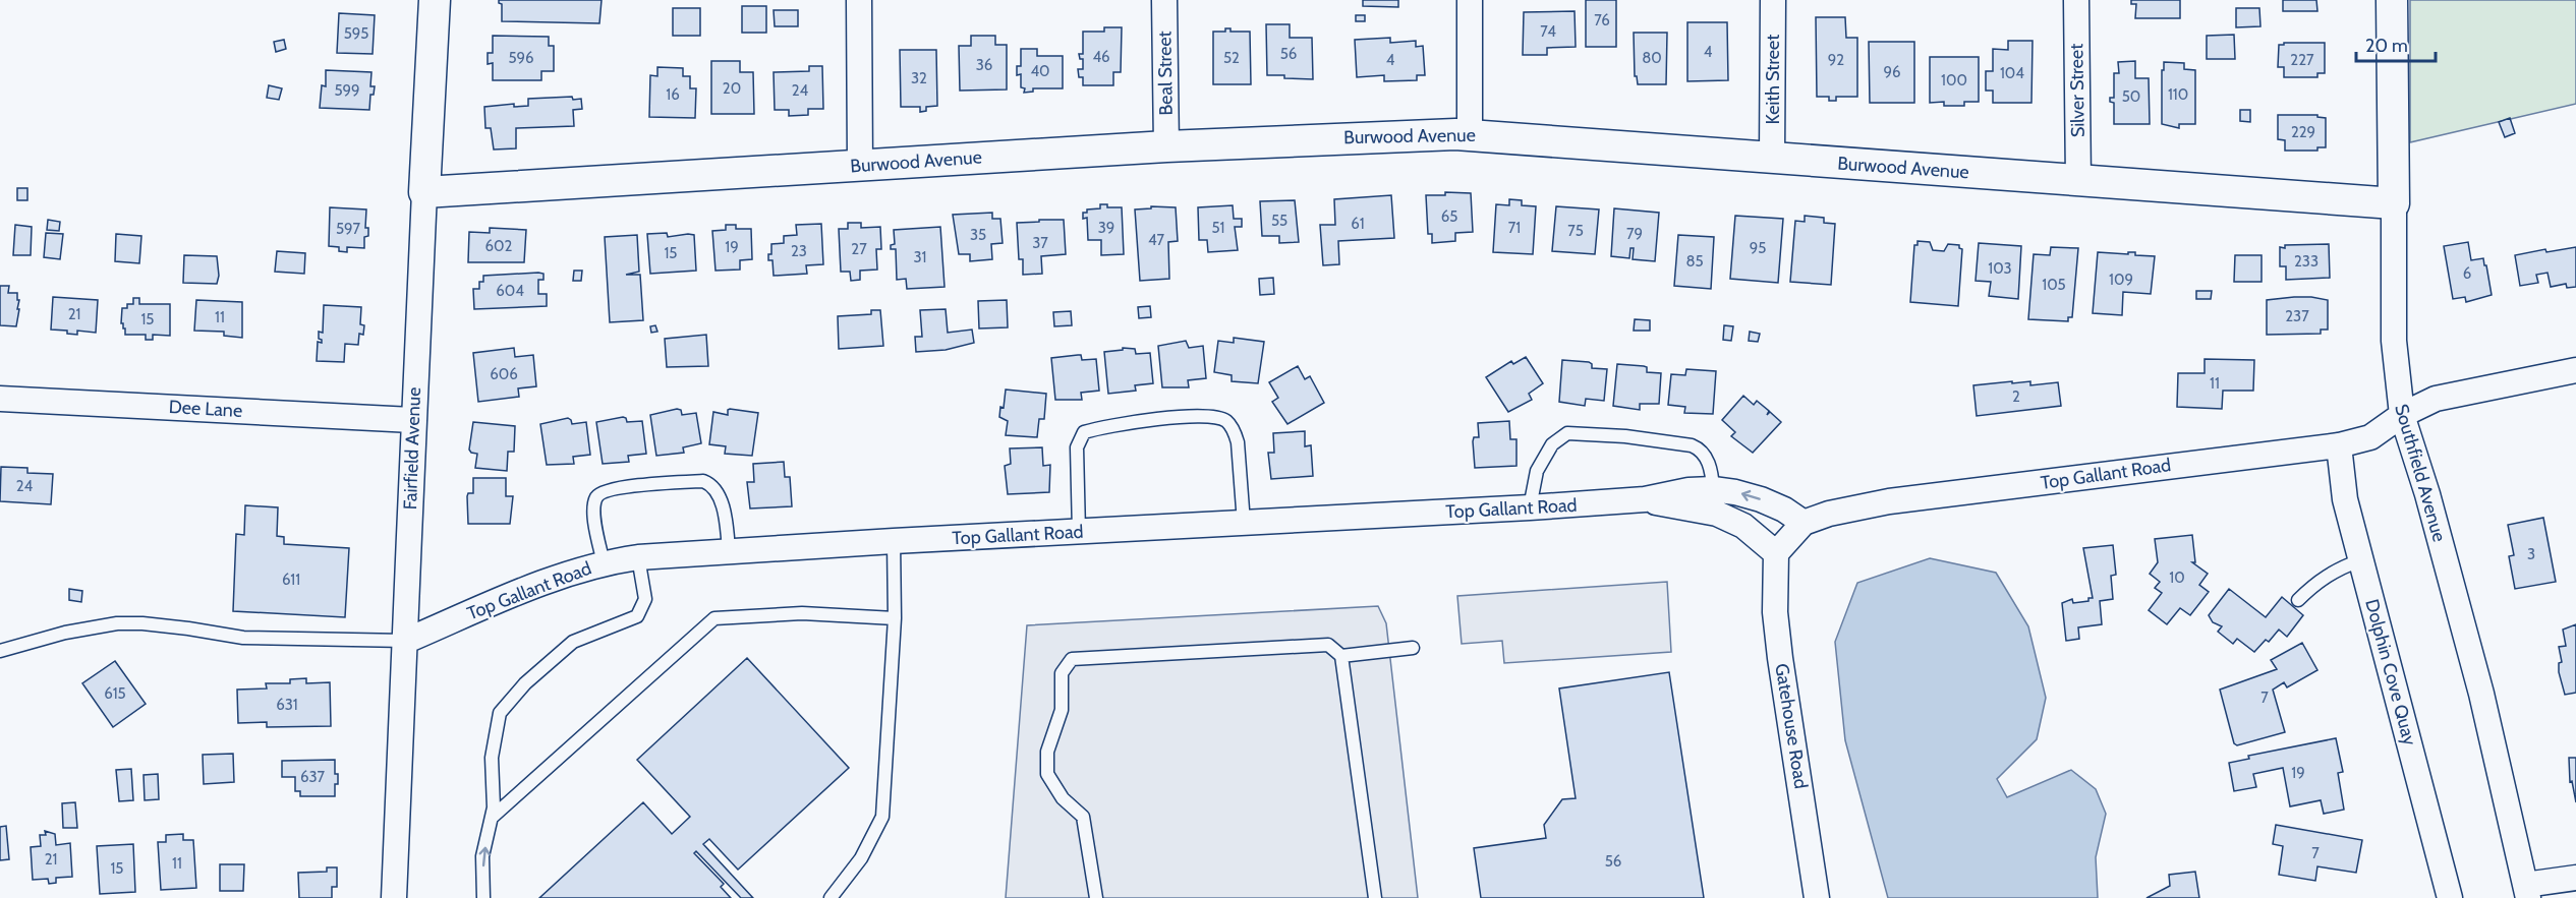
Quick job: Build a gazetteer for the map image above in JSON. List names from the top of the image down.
{
  "streets": {
    "street": [
      "Beal Street",
      "Keith Street",
      "Silver Street",
      "Burwood Avenue",
      "Dee Lane",
      "Fairfield Avenue",
      "Southfield Avenue",
      "Top Gallant Road",
      "Dolphin Cove Quay",
      "Gatehouse Road"
    ]
  },
  "crossings": [
    ["Beal Street", "Burwood Avenue"],
    ["Keith Street", "Burwood Avenue"],
    ["Silver Street", "Burwood Avenue"],
    ["Burwood Avenue", "Fairfield Avenue"],
    ["Burwood Avenue", "Southfield Avenue"],
    ["Dee Lane", "Fairfield Avenue"],
    ["Fairfield Avenue", "Top Gallant Road"],
    ["Southfield Avenue", "Top Gallant Road"],
    ["Top Gallant Road", "Dolphin Cove Quay"],
    ["Top Gallant Road", "Gatehouse Road"]
  ],
  "house_numbers": [
    "76",
    "74",
    "595",
    "4",
    "56",
    "46",
    "596",
    "52",
    "80",
    "4",
    "92",
    "227",
    "36",
    "40",
    "96",
    "104",
    "32",
    "100",
    "20",
    "599",
    "24",
    "16",
    "110",
    "50",
    "229",
    "65",
    "55",
    "61",
    "39",
    "51",
    "71",
    "597",
    "75",
    "79",
    "35",
    "47",
    "37",
    "602",
    "19",
    "95",
    "27",
    "23",
    "15",
    "31",
    "85",
    "233",
    "103",
    "6",
    "109",
    "105",
    "604",
    "21",
    "237",
    "11",
    "15",
    "606",
    "11",
    "2",
    "24",
    "3",
    "10",
    "611",
    "615",
    "7",
    "631",
    "19",
    "637",
    "7",
    "21",
    "56",
    "11",
    "15"
  ],
  "scale_bar": "20 m"
}
